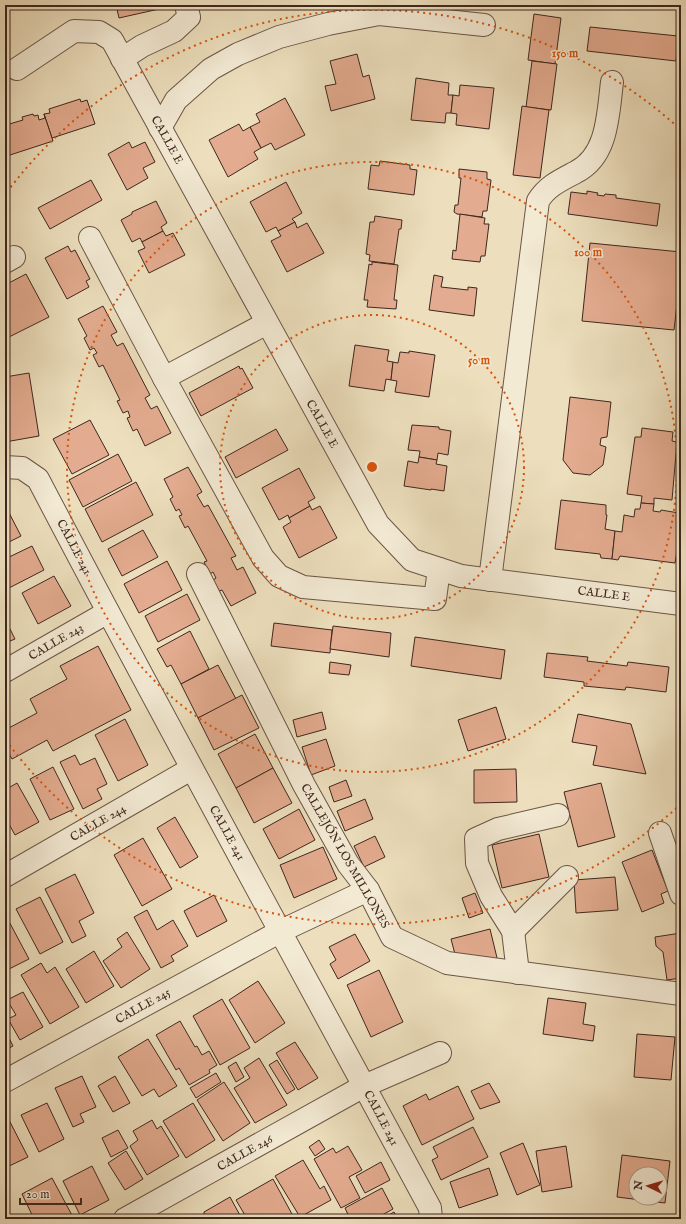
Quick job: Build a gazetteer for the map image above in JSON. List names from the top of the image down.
{
  "streets": {
    "street": [
      "CALLE E",
      "CALLE 241",
      "CALLE 243",
      "CALLE 244",
      "CALLEJÓN LOS MILLONES",
      "CALLE 245",
      "CALLE 246"
    ]
  },
  "crossings": [
    ["CALLE 241", "CALLE 243"],
    ["CALLE 241", "CALLE 244"],
    ["CALLE 241", "CALLE 245"],
    ["CALLE 241", "CALLE 246"],
    ["CALLEJÓN LOS MILLONES", "CALLE 245"]
  ],
  "scale_bar": "20 m",
  "north": "left",
  "rings": ["150 m", "100 m", "50 m"]
}
